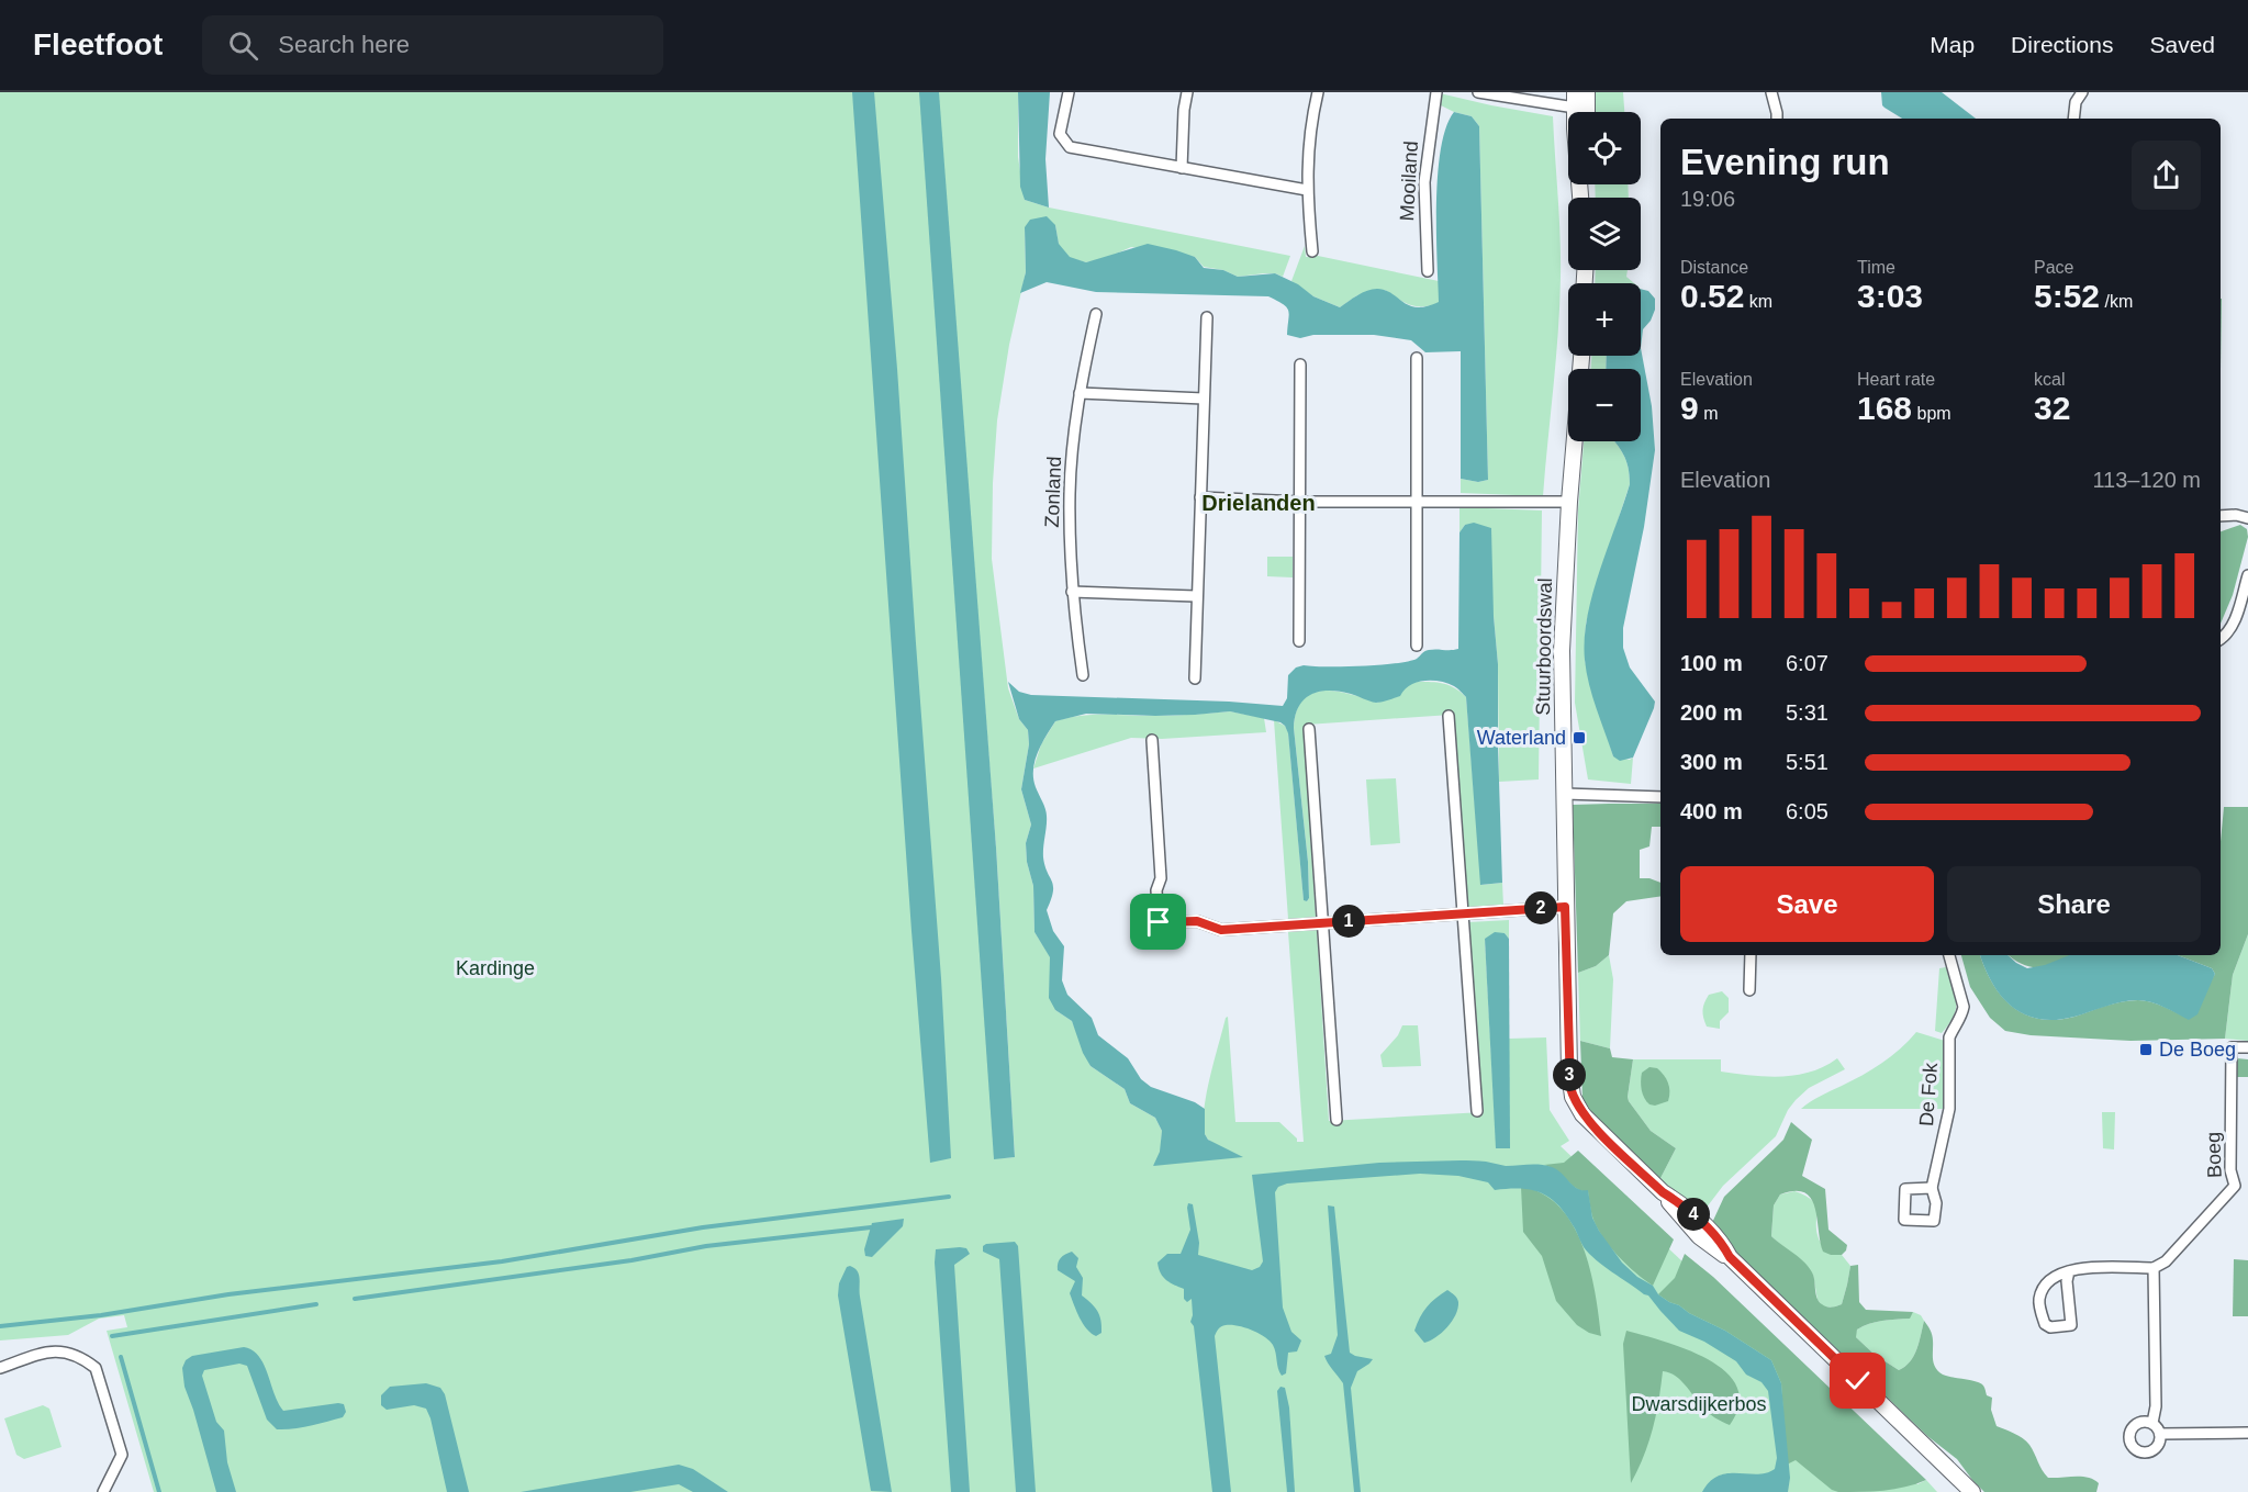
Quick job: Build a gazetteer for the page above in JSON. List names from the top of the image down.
{
  "streets": {
    "street": [
      "Mooiland",
      "Zonland",
      "Stuurboordswal",
      "De Fok",
      "Boeg"
    ]
  },
  "districts": ["Drielanden"],
  "parks": ["Kardinge", "Dwarsdijkerbos"],
  "places": {
    "transit": ["Waterland", "De Boeg"]
  },
  "page": {
    "header": "Fleetfoot",
    "search": "Search here",
    "nav": ["Map", "Directions", "Saved"],
    "map_buttons": ["+", "−"],
    "heading": ["Evening run", "19:06"],
    "stats": [
      ["Distance", "0.52 km"],
      ["Time", "3:03"],
      ["Pace", "5:52 /km"],
      ["Elevation", "9 m"],
      ["Heart rate", "168 bpm"],
      ["kcal", "32"]
    ],
    "chart": ["Elevation", "113–120 m"],
    "list": [
      {
        "name": "100 m",
        "note": "6:07"
      },
      {
        "name": "200 m",
        "note": "5:31"
      },
      {
        "name": "300 m",
        "note": "5:51"
      },
      {
        "name": "400 m",
        "note": "6:05"
      }
    ],
    "buttons": ["Save", "Share"],
    "pins": [
      "2",
      "1",
      "3",
      "4"
    ]
  }
}
